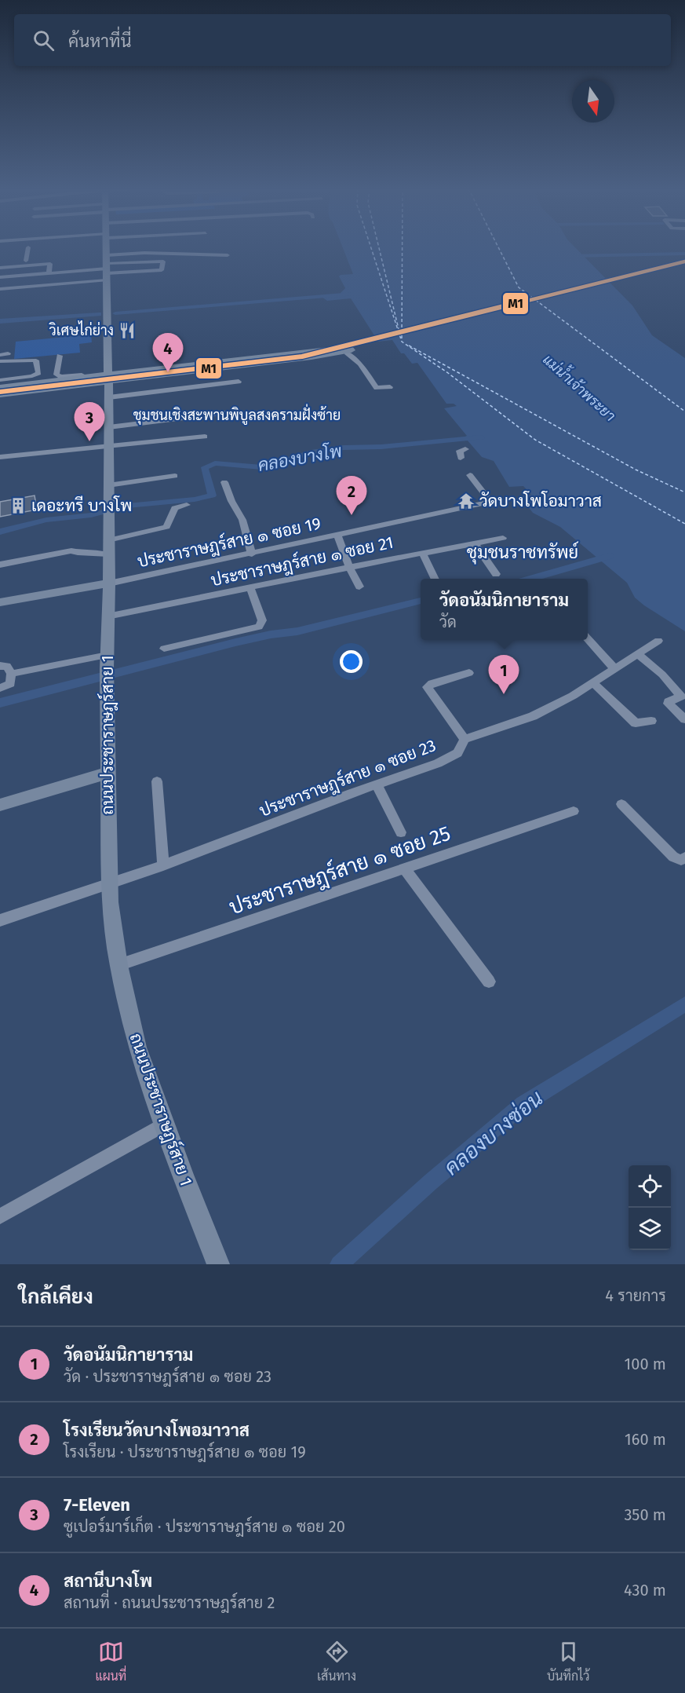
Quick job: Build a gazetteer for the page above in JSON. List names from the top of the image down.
{
  "streets": {
    "main road": ["ถนนประชาราษฎร์สาย 1"],
    "street": [
      "ประชาราษฎร์สาย ๑ ซอย 19",
      "ประชาราษฎร์สาย ๑ ซอย 21",
      "ประชาราษฎร์สาย ๑ ซอย 23",
      "ประชาราษฎร์สาย ๑ ซอย 25"
    ]
  },
  "crossings": [
    ["ประชาราษฎร์สาย ๑ ซอย 19", "ถนนประชาราษฎร์สาย 1"],
    ["ประชาราษฎร์สาย ๑ ซอย 21", "ถนนประชาราษฎร์สาย 1"],
    ["ถนนประชาราษฎร์สาย 1", "ประชาราษฎร์สาย ๑ ซอย 23"],
    ["ถนนประชาราษฎร์สาย 1", "ประชาราษฎร์สาย ๑ ซอย 25"]
  ],
  "districts": ["ชุมชนเชิงสะพานพิบูลสงครามฝั่งซ้าย", "ชุมชนราชทรัพย์"],
  "water": ["แม่น้ำเจ้าพระยา", "คลองบางโพ", "คลองบางซ่อน"],
  "places": {
    "restaurant": ["วิเศษไก่ย่าง"],
    "temple": ["วัดบางโพโอมาวาส"],
    "building": ["เดอะทรี บางโพ"]
  },
  "lines": ["transit line M1"],
  "north": "bottom",
  "page": {
    "search": "ค้นหาที่นี่",
    "pins": [
      "4",
      "3",
      "2",
      "1"
    ],
    "popup": ["วัดอนัมนิกายาราม", "วัด"],
    "heading": ["ใกล้เคียง", "4 รายการ"],
    "list": [
      {
        "mark": "1",
        "name": "วัดอนัมนิกายาราม",
        "note": "วัด · ประชาราษฎร์สาย ๑ ซอย 23",
        "value": "100 m"
      },
      {
        "mark": "2",
        "name": "โรงเรียนวัดบางโพอมาวาส",
        "note": "โรงเรียน · ประชาราษฎร์สาย ๑ ซอย 19",
        "value": "160 m"
      },
      {
        "mark": "3",
        "name": "7-Eleven",
        "note": "ซูเปอร์มาร์เก็ต · ประชาราษฎร์สาย ๑ ซอย 20",
        "value": "350 m"
      },
      {
        "mark": "4",
        "name": "สถานีบางโพ",
        "note": "สถานที่ · ถนนประชาราษฎร์สาย 2",
        "value": "430 m"
      }
    ],
    "nav": ["แผนที่", "เส้นทาง", "บันทึกไว้"]
  }
}
